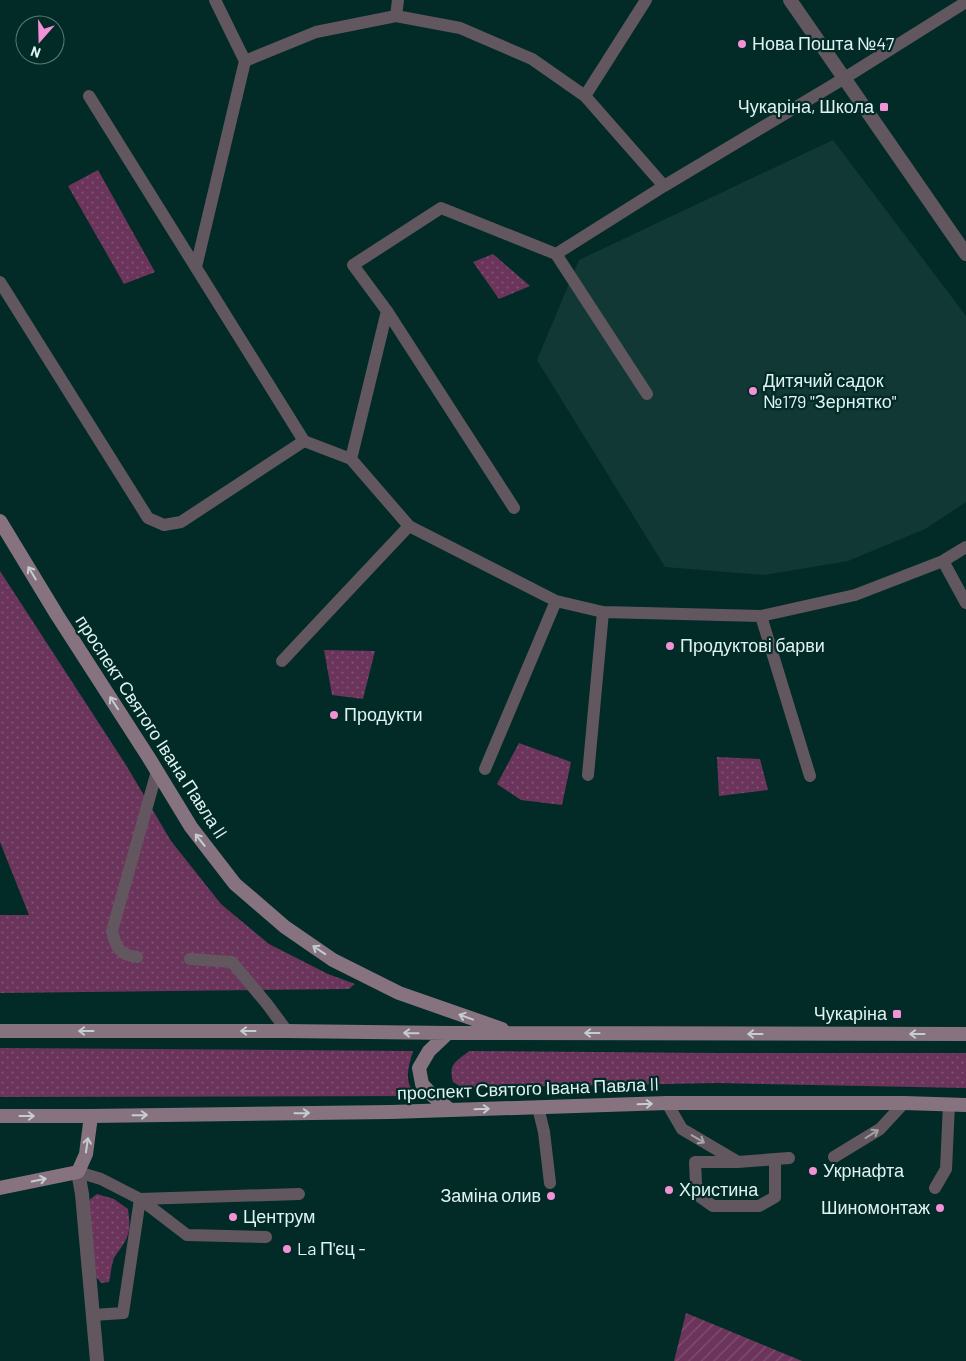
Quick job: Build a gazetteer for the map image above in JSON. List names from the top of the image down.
{
  "streets": {
    "main road": ["проспект Святого Івана Павла II"]
  },
  "places": {
    "other": [
      "Нова Пошта №47",
      "Дитячий садок №179 \"Зернятко\"",
      "Продуктові барви",
      "Продукти",
      "Укрнафта",
      "Христина",
      "Заміна олив",
      "Шиномонтаж",
      "Центрум",
      "La П'єц -"
    ],
    "transit": ["Чукаріна, Школа", "Чукаріна"]
  },
  "north": "bottom"
}
